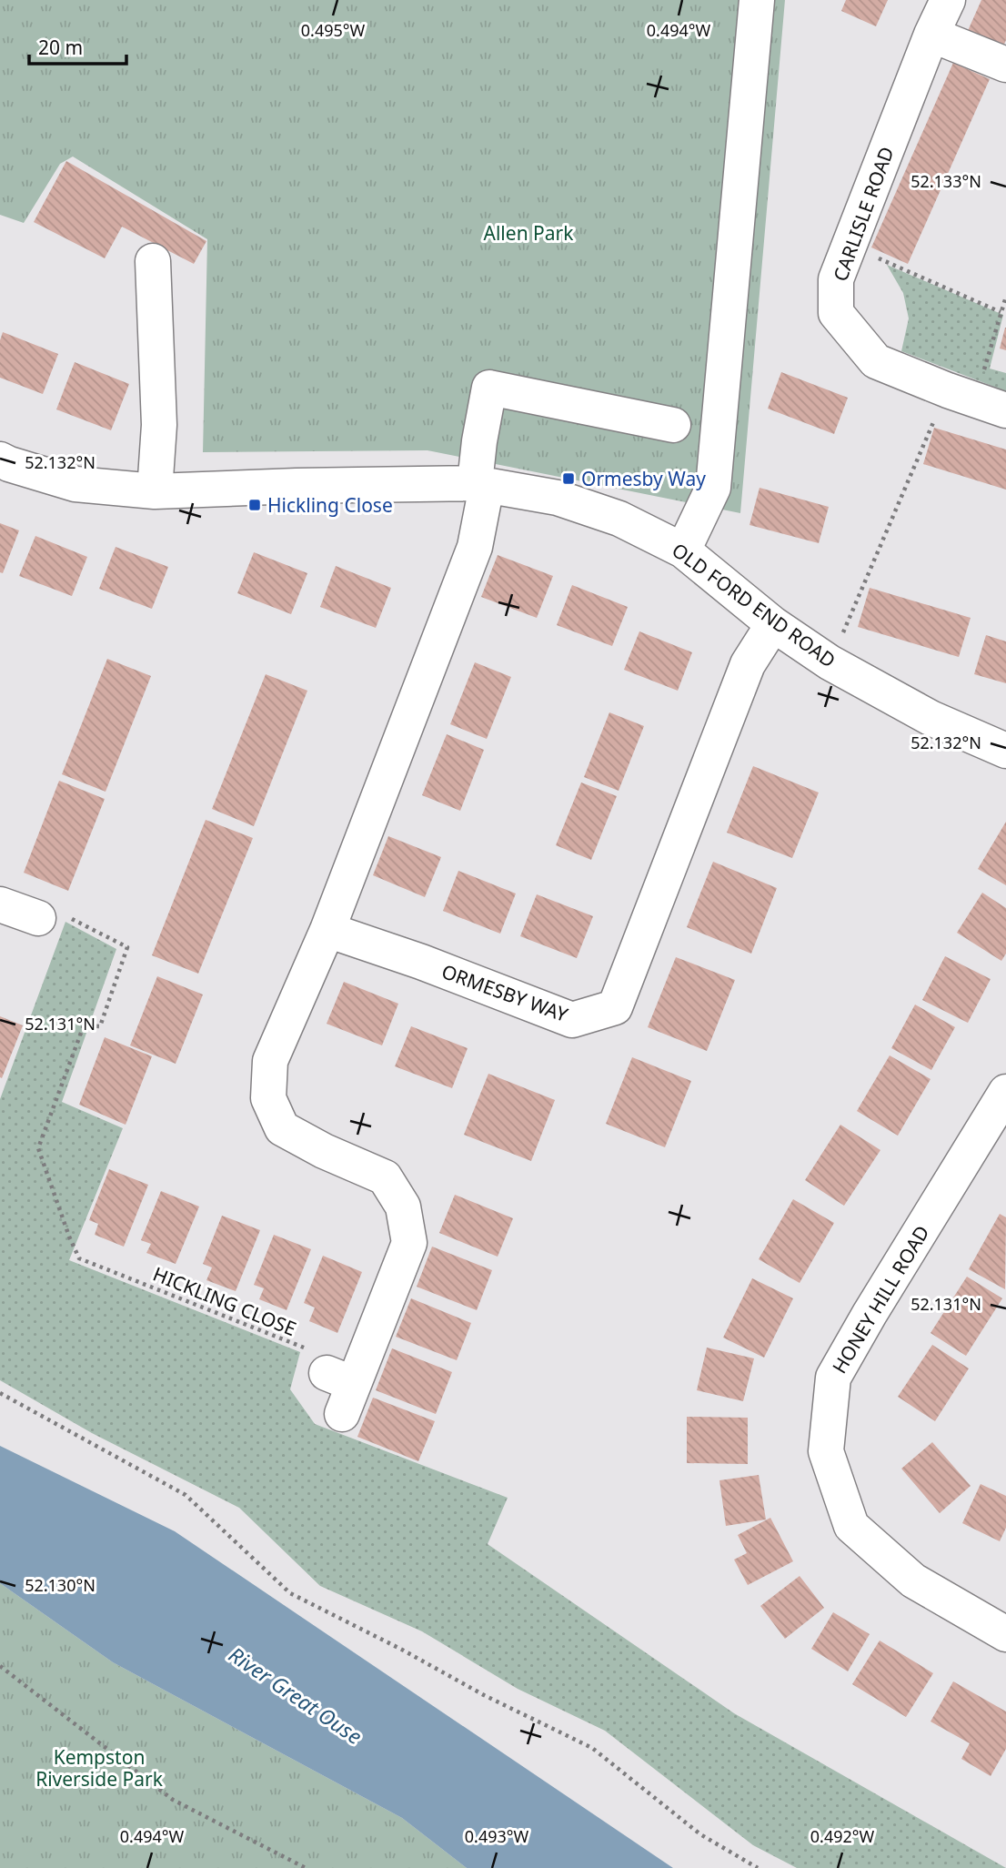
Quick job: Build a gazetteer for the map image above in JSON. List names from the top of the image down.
{
  "streets": {
    "street": [
      "CARLISLE ROAD",
      "OLD FORD END ROAD",
      "ORMESBY WAY",
      "HONEY HILL ROAD"
    ],
    "path": ["HICKLING CLOSE"]
  },
  "crossings": [
    ["OLD FORD END ROAD", "ORMESBY WAY"]
  ],
  "water": ["River Great Ouse"],
  "parks": ["Allen Park", "Kempston Riverside Park"],
  "places": {
    "transit": ["Ormesby Way", "Hickling Close"]
  },
  "scale_bar": "20 m",
  "coordinates": [
    "0.495°W",
    "0.494°W",
    "52.133°N",
    "52.132°N",
    "52.131°N",
    "52.130°N",
    "0.493°W",
    "0.492°W"
  ]
}
